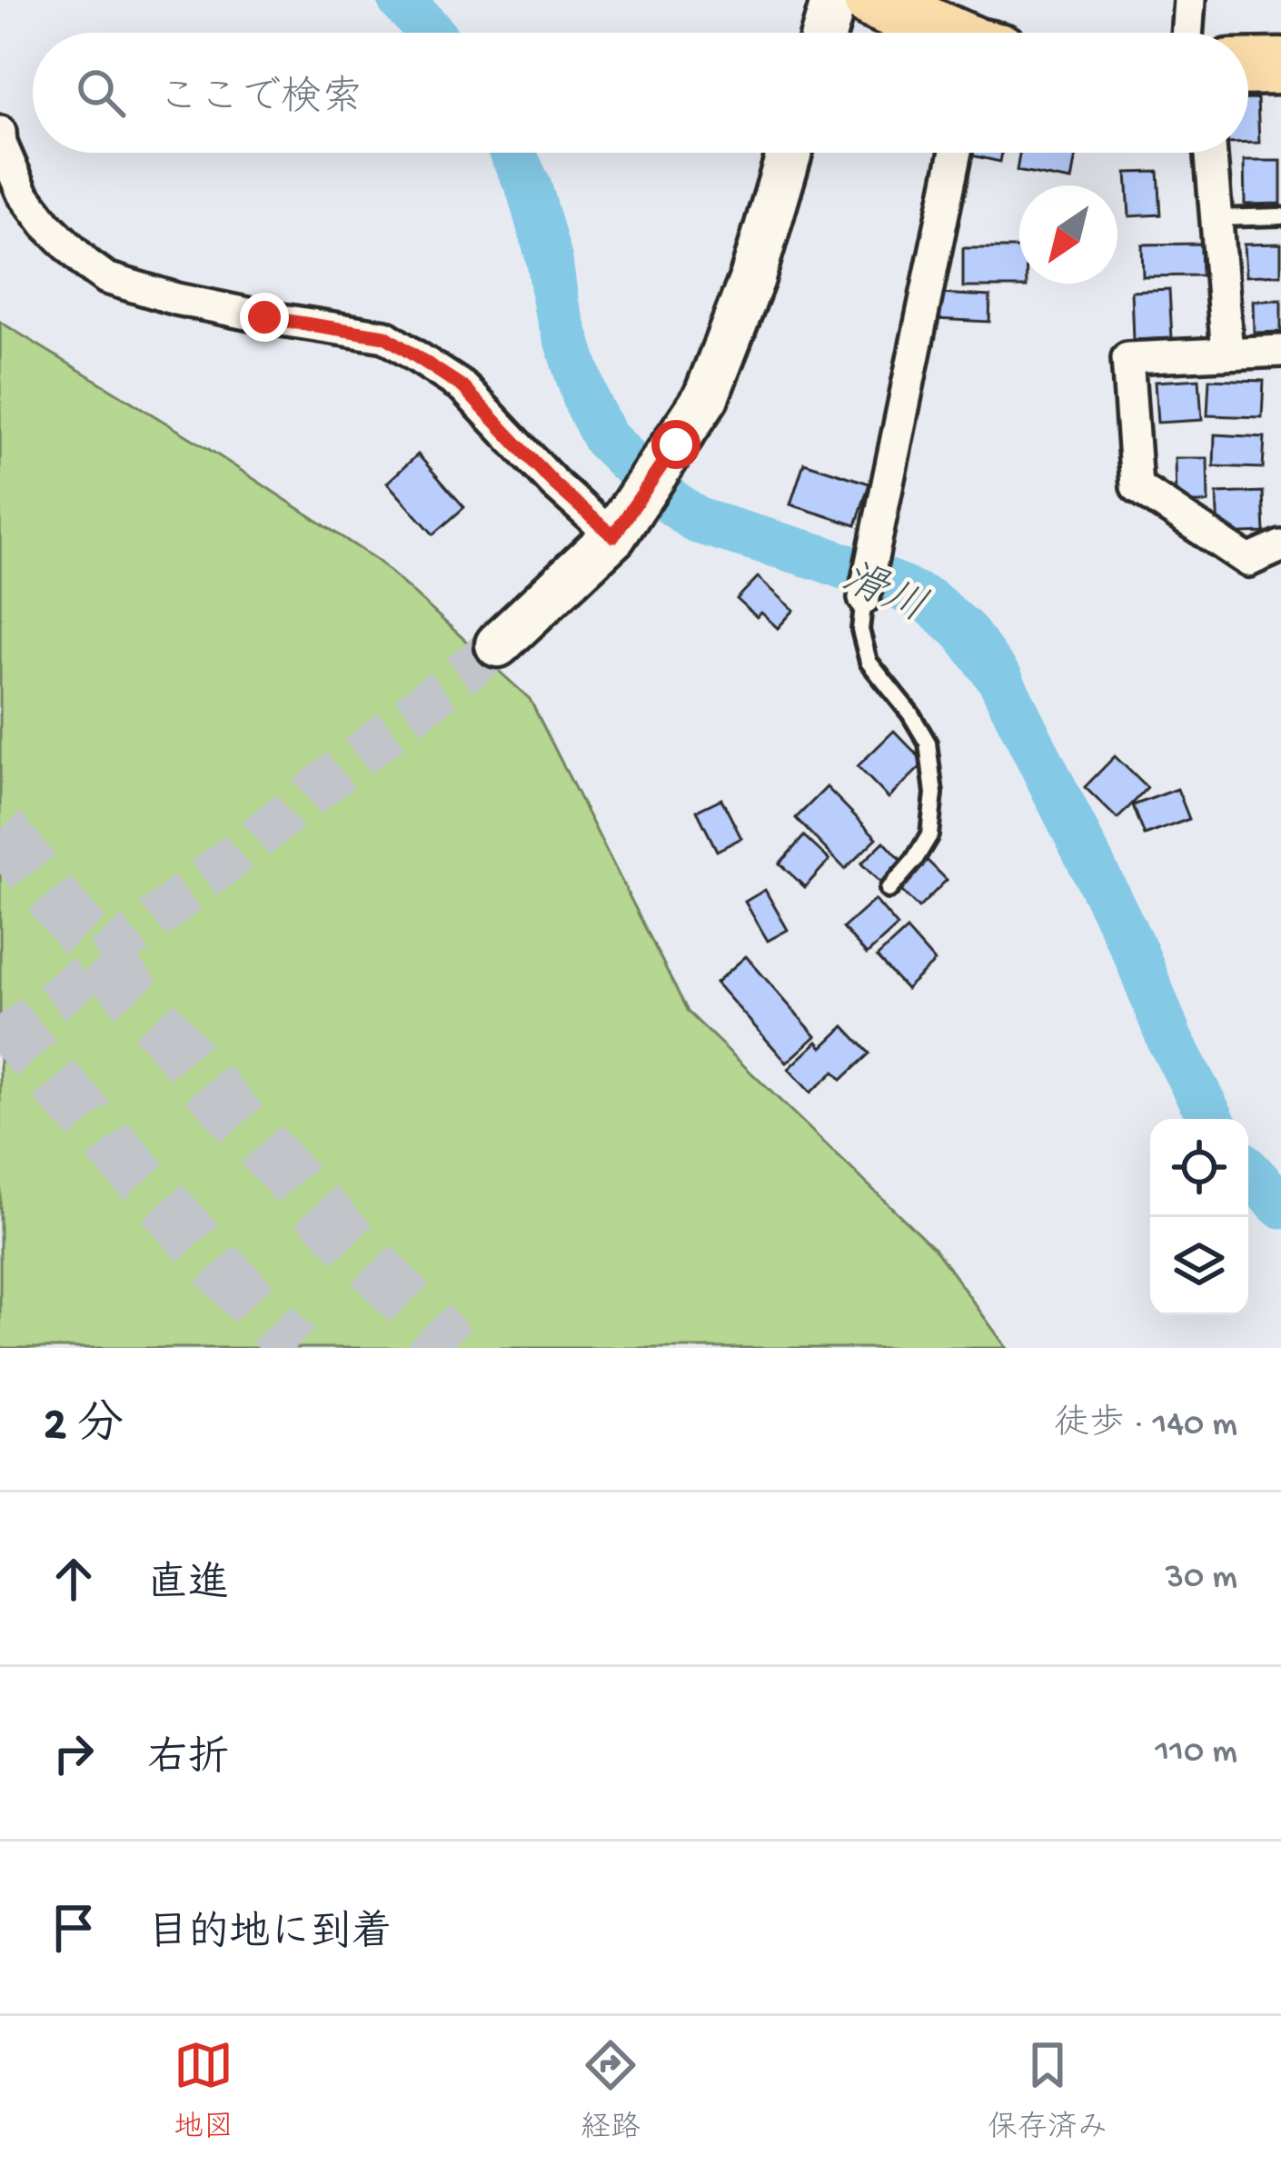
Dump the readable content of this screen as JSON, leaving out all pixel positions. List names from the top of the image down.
{
  "water": ["滑川"],
  "north": "bottom left",
  "page": {
    "search": "ここで検索",
    "heading": ["2 分", "徒歩 · 140 m"],
    "list": [
      ["直進", "30 m"],
      ["右折", "110 m"],
      "目的地に到着"
    ],
    "nav": ["地図", "経路", "保存済み"]
  }
}
